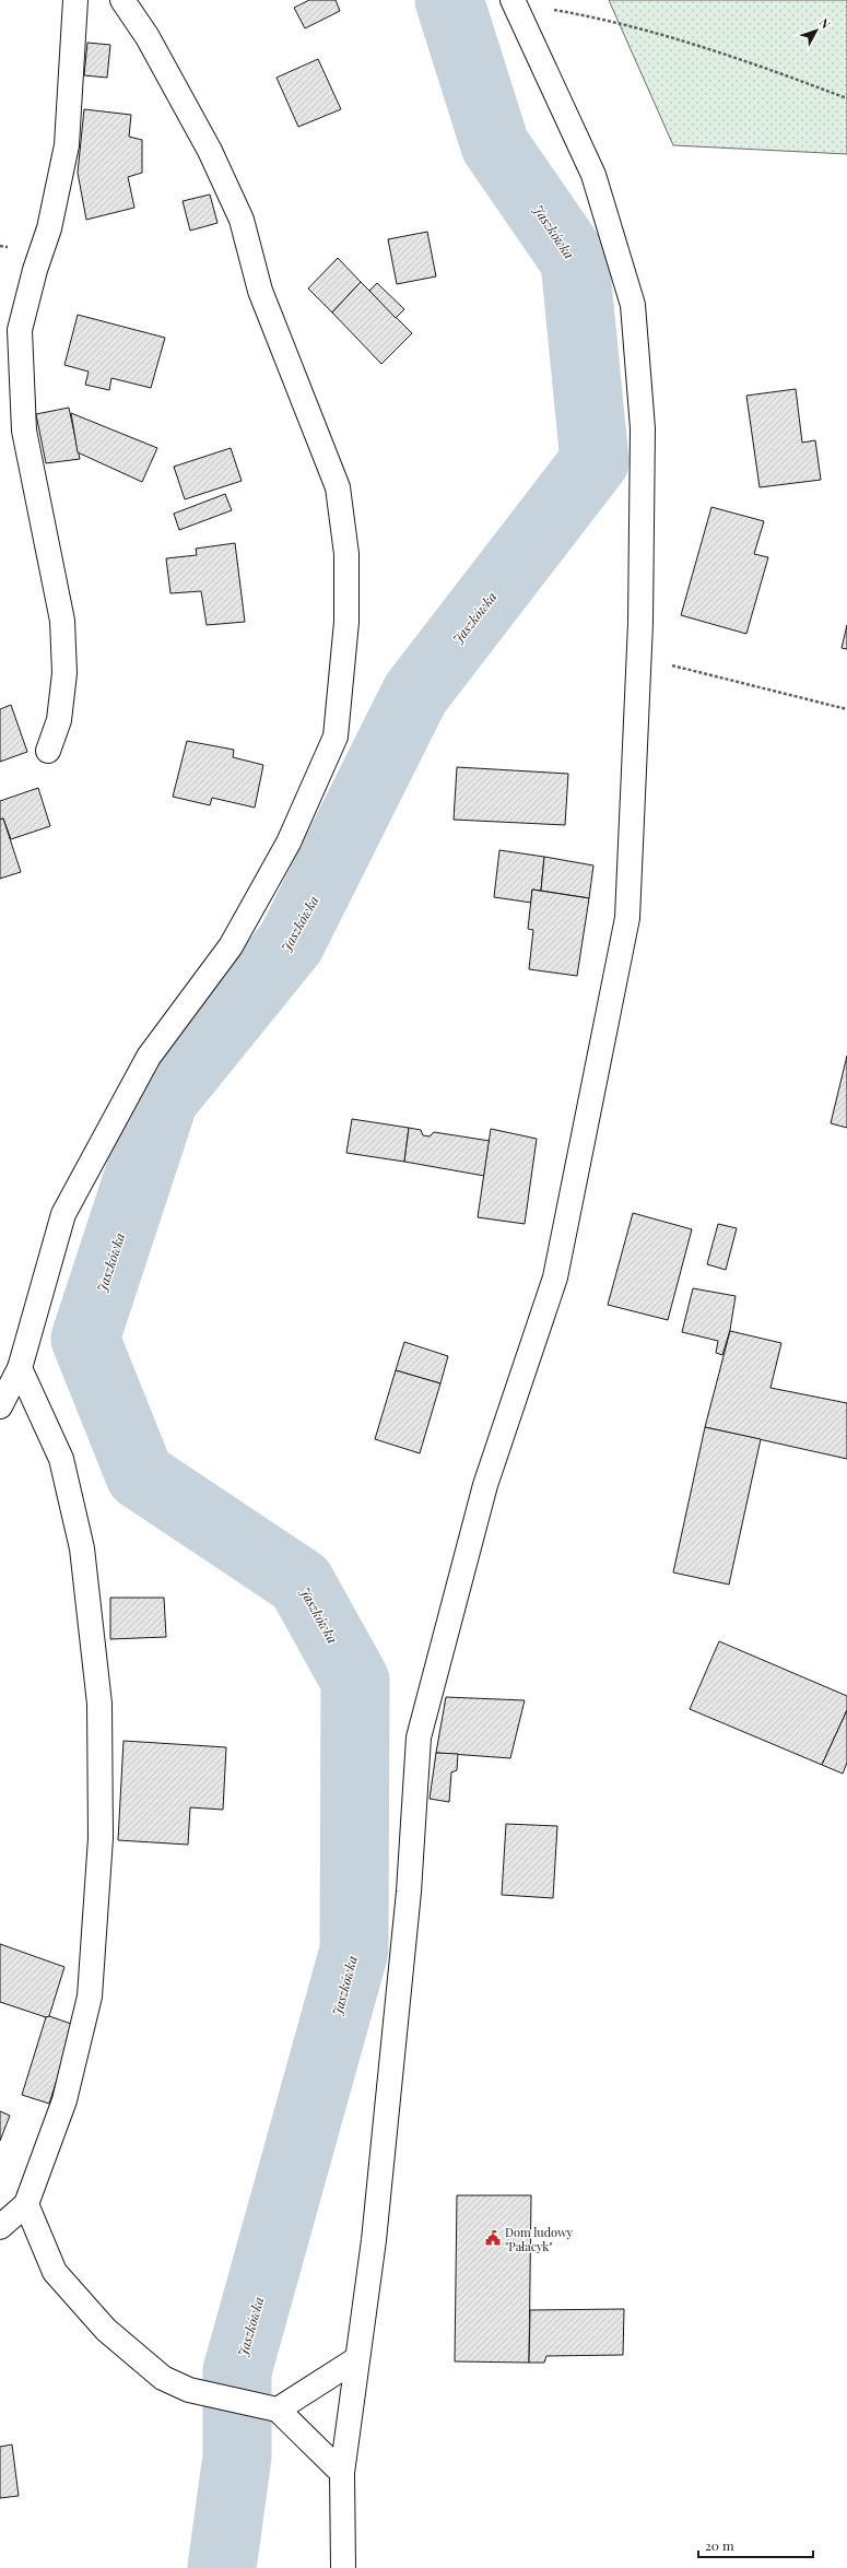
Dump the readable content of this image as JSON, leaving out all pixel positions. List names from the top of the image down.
{
  "water": ["Jaszkówka"],
  "places": {
    "public building": ["Dom ludowy \"Pałacyk\""]
  },
  "scale_bar": "20 m",
  "north": "top right"
}
